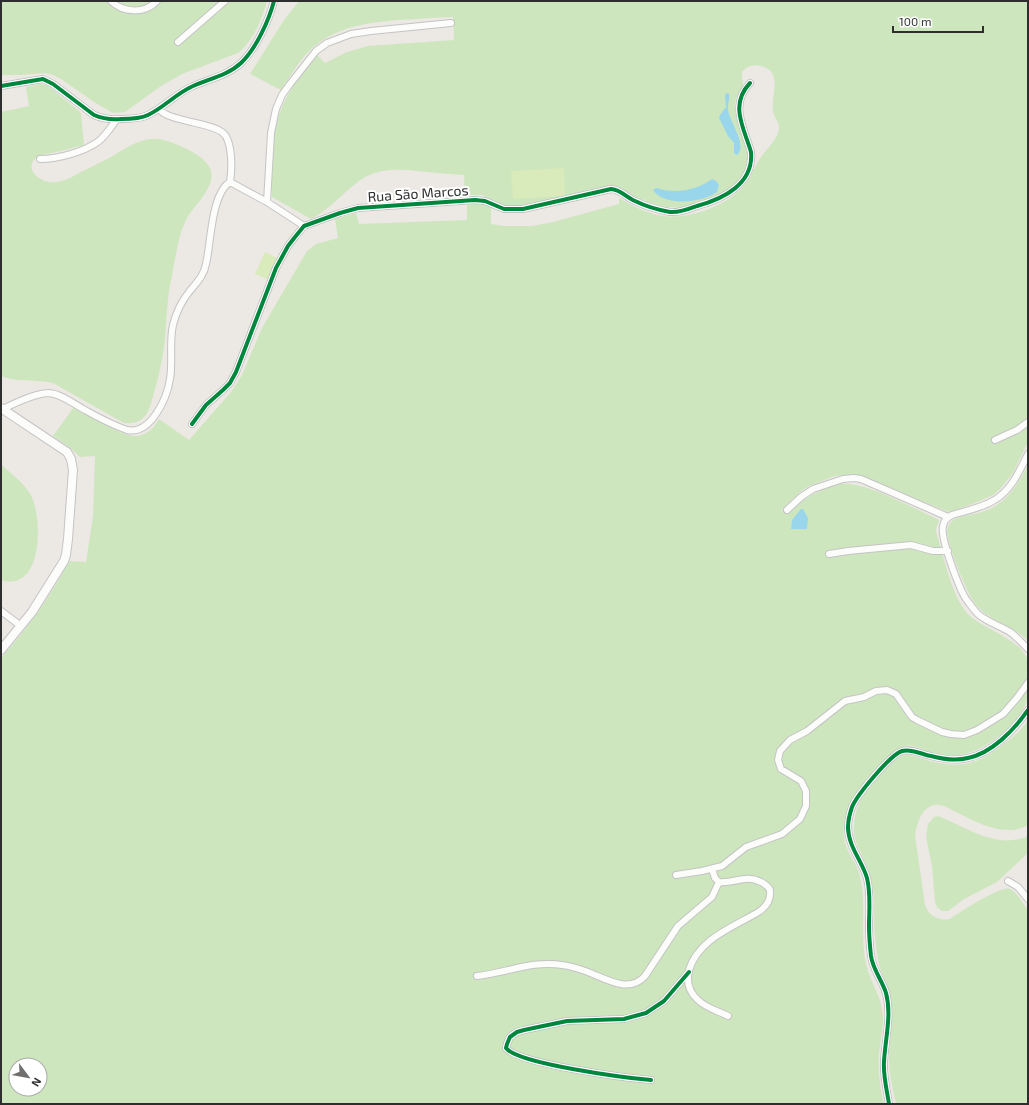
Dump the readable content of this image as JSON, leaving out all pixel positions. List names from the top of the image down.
{
  "streets": {
    "street": ["Rua São Marcos"]
  },
  "scale_bar": "100 m",
  "north": "bottom right"
}
